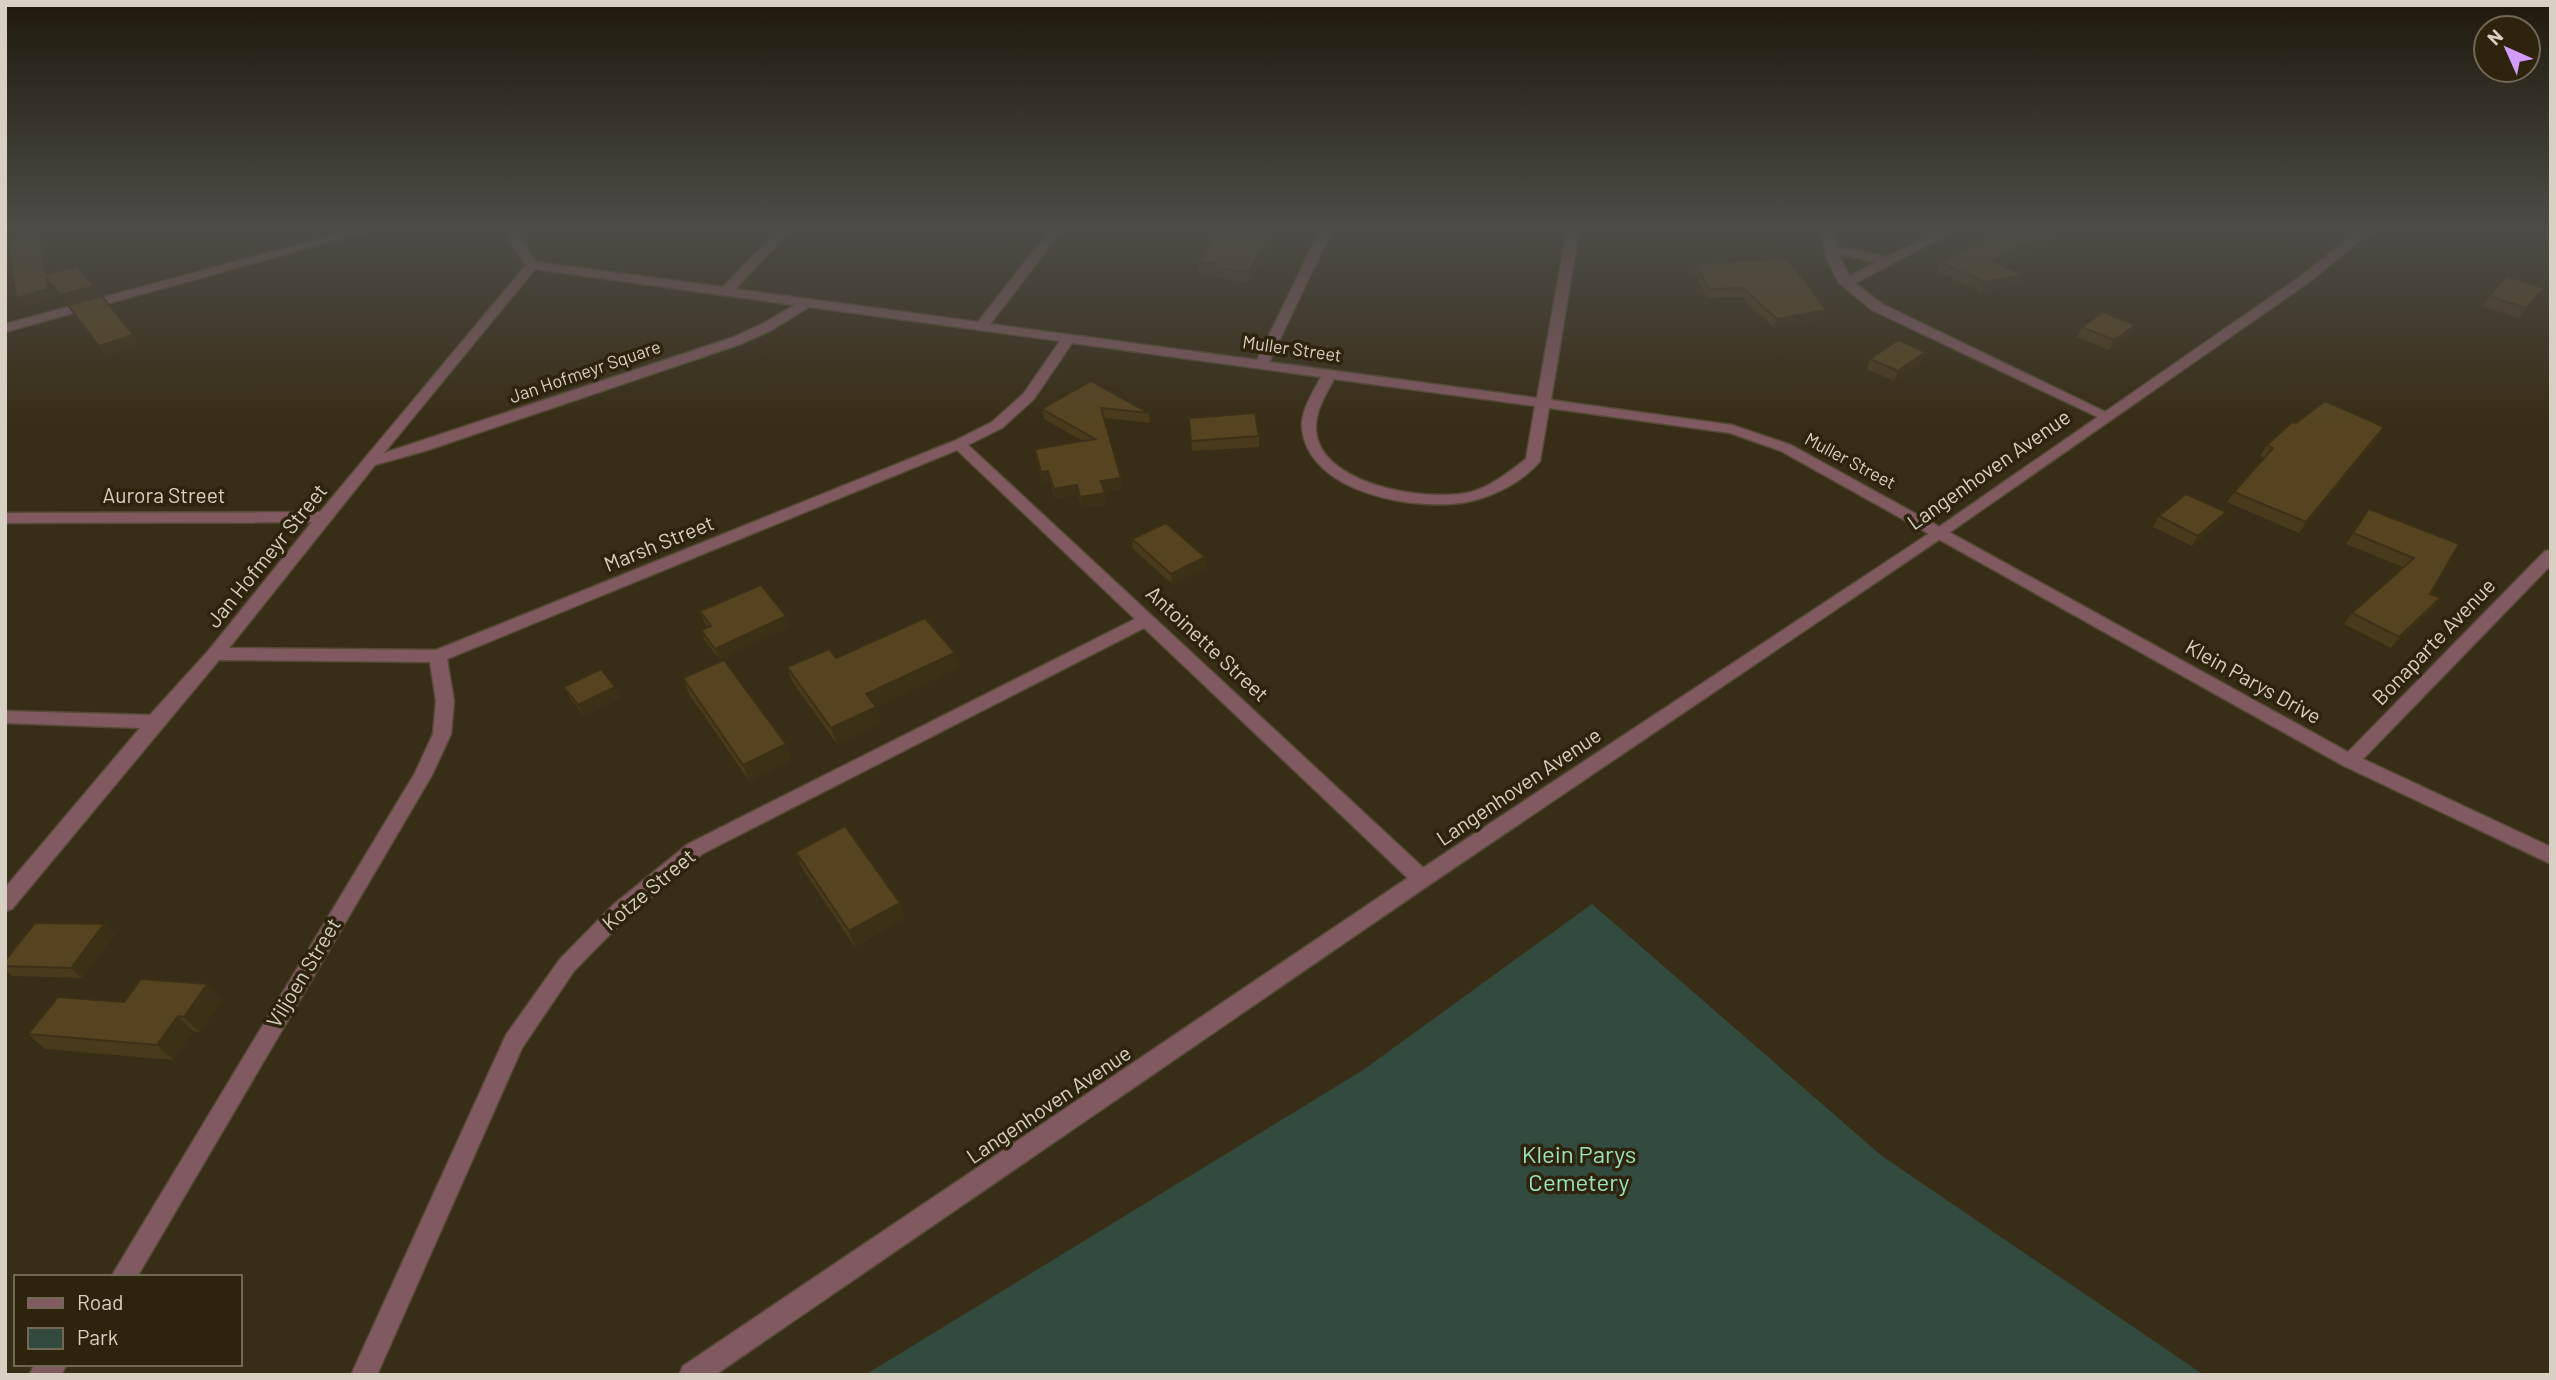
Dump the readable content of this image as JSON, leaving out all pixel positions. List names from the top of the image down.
{
  "streets": {
    "street": [
      "Muller Street",
      "Jan Hofmeyr Square",
      "Langenhoven Avenue",
      "Aurora Street",
      "Marsh Street",
      "Jan Hofmeyr Street",
      "Bonaparte Avenue",
      "Antoinette Street",
      "Klein Parys Drive",
      "Kotze Street",
      "Viljoen Street"
    ]
  },
  "crossings": [
    ["Muller Street", "Jan Hofmeyr Square"],
    ["Muller Street", "Langenhoven Avenue"],
    ["Muller Street", "Marsh Street"],
    ["Muller Street", "Klein Parys Drive"],
    ["Jan Hofmeyr Square", "Jan Hofmeyr Street"],
    ["Langenhoven Avenue", "Antoinette Street"],
    ["Langenhoven Avenue", "Klein Parys Drive"],
    ["Aurora Street", "Jan Hofmeyr Street"],
    ["Marsh Street", "Jan Hofmeyr Street"],
    ["Marsh Street", "Antoinette Street"],
    ["Marsh Street", "Viljoen Street"],
    ["Bonaparte Avenue", "Klein Parys Drive"],
    ["Antoinette Street", "Kotze Street"]
  ],
  "parks": ["Klein Parys Cemetery"],
  "legend": ["Road", "Park"],
  "north": "top left"
}
